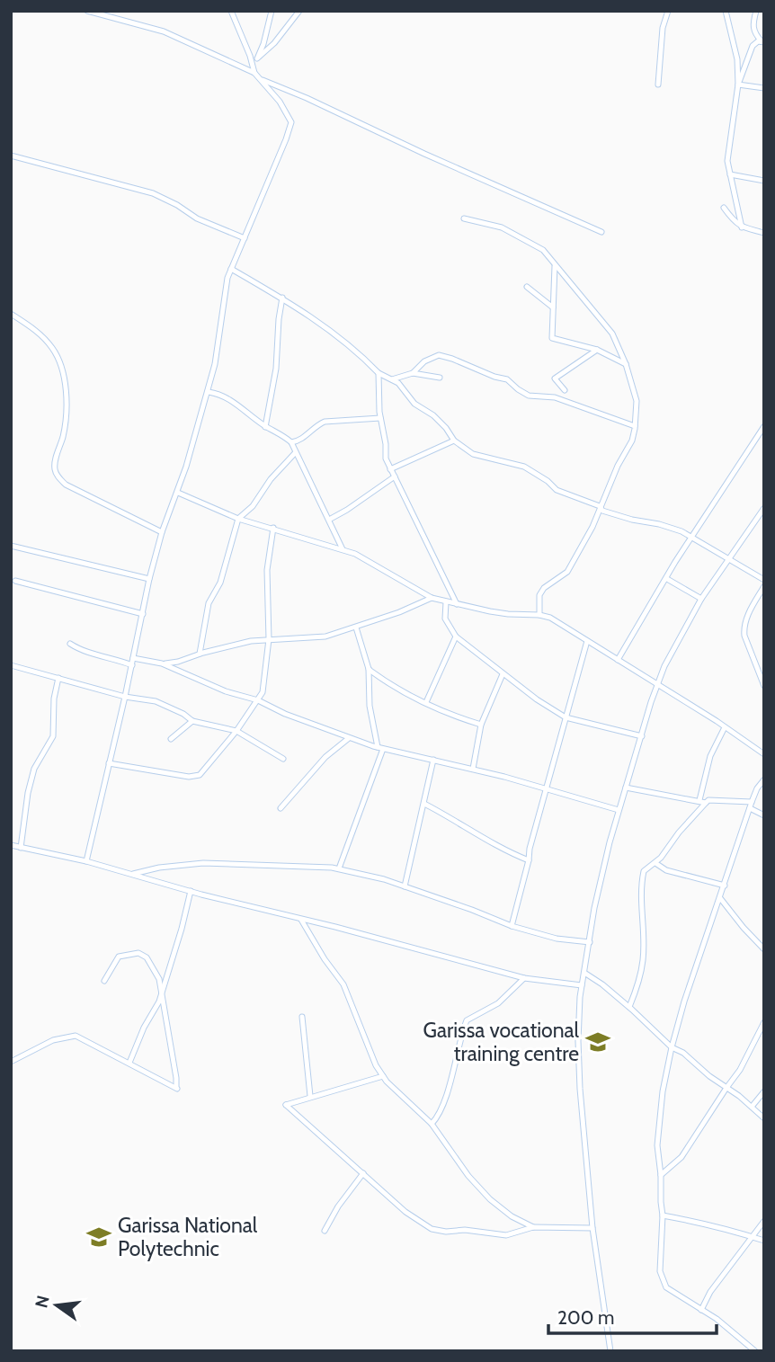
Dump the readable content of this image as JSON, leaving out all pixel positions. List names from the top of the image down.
{
  "places": {
    "school or university": ["Garissa vocational training centre", "Garissa National Polytechnic"]
  },
  "scale_bar": "200 m",
  "north": "left"
}
